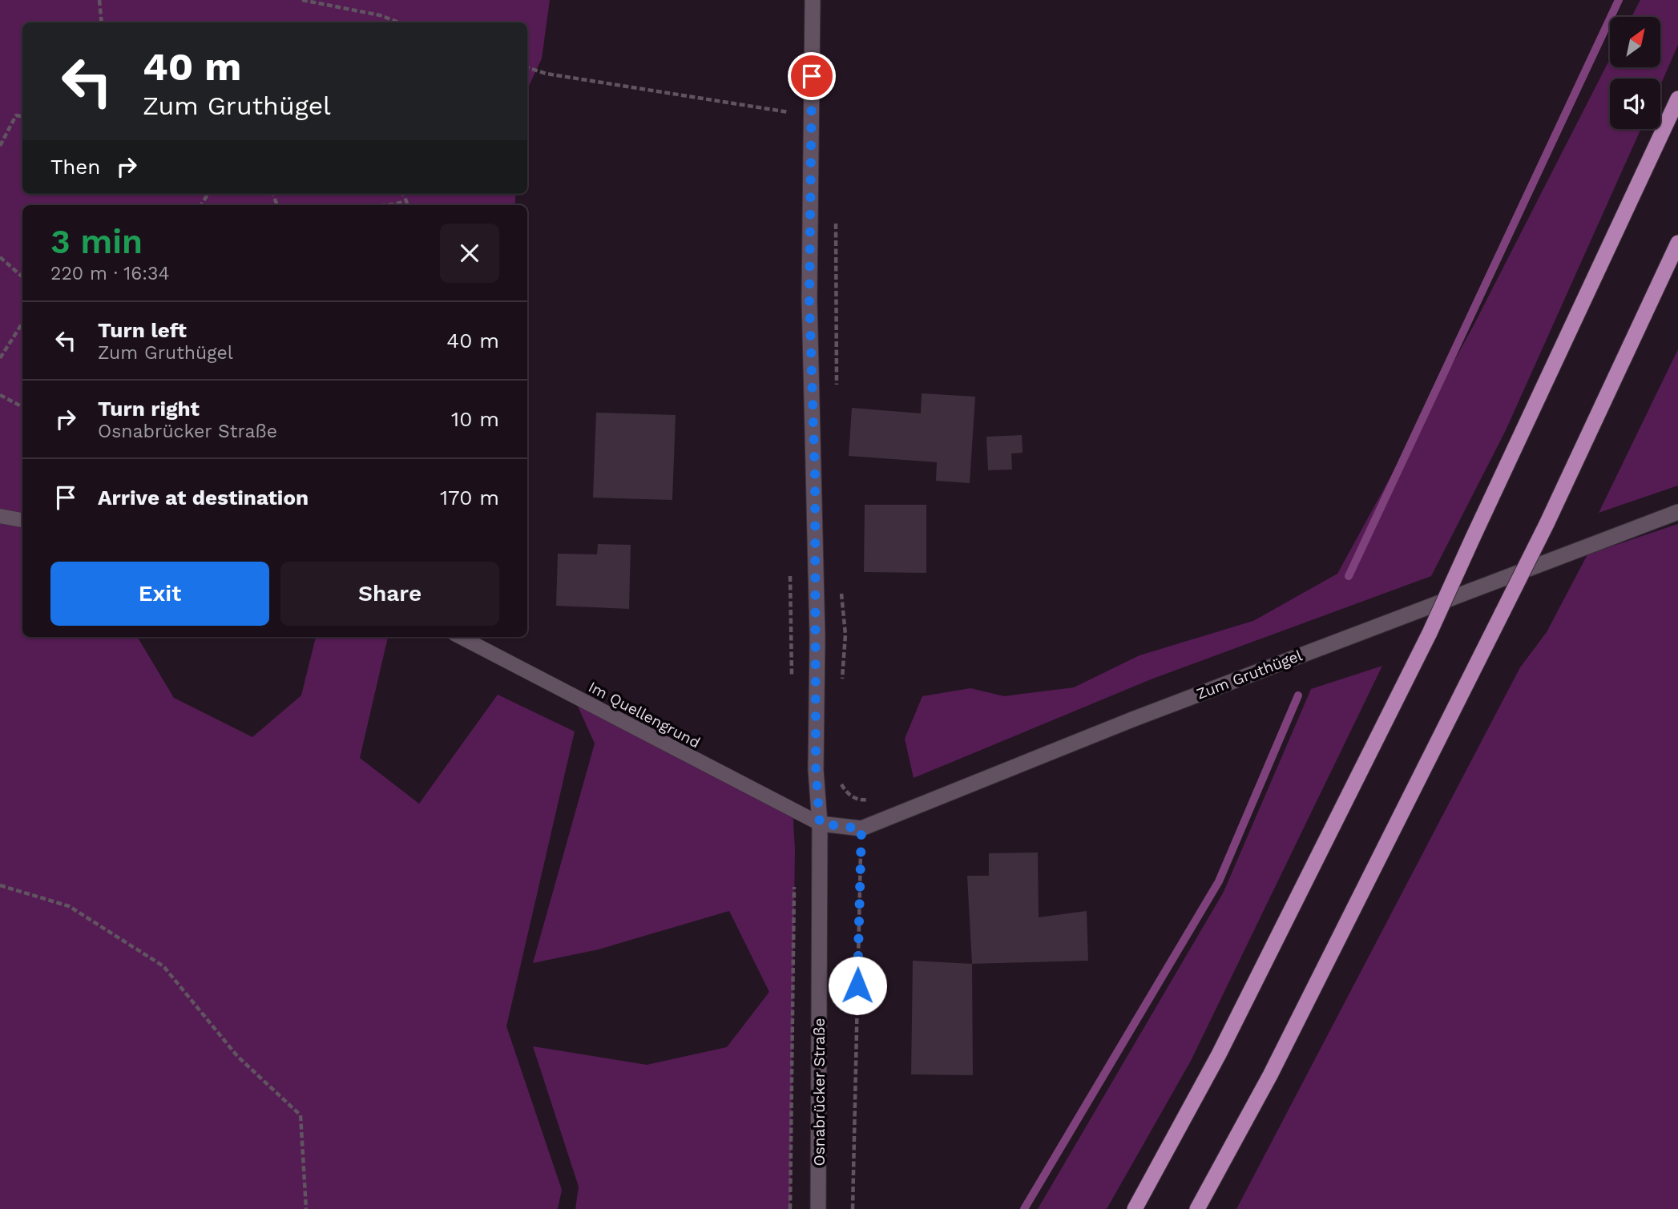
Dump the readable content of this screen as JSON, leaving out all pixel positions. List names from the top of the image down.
{
  "streets": {
    "street": ["Zum Gruthügel", "Osnabrücker Straße"],
    "lane": ["Im Quellengrund"]
  },
  "crossings": [
    ["Zum Gruthügel", "Im Quellengrund"],
    ["Zum Gruthügel", "Osnabrücker Straße"],
    ["Im Quellengrund", "Osnabrücker Straße"]
  ],
  "north": "top right",
  "page": {
    "turn": ["40 m", "Zum Gruthügel"],
    "then": "Then",
    "heading": ["3 min", "220 m · 16:34"],
    "list": [
      {
        "name": "Turn left",
        "note": "Zum Gruthügel",
        "value": "40 m"
      },
      {
        "name": "Turn right",
        "note": "Osnabrücker Straße",
        "value": "10 m"
      },
      {
        "name": "Arrive at destination",
        "value": "170 m"
      }
    ],
    "buttons": ["Exit", "Share"]
  }
}
